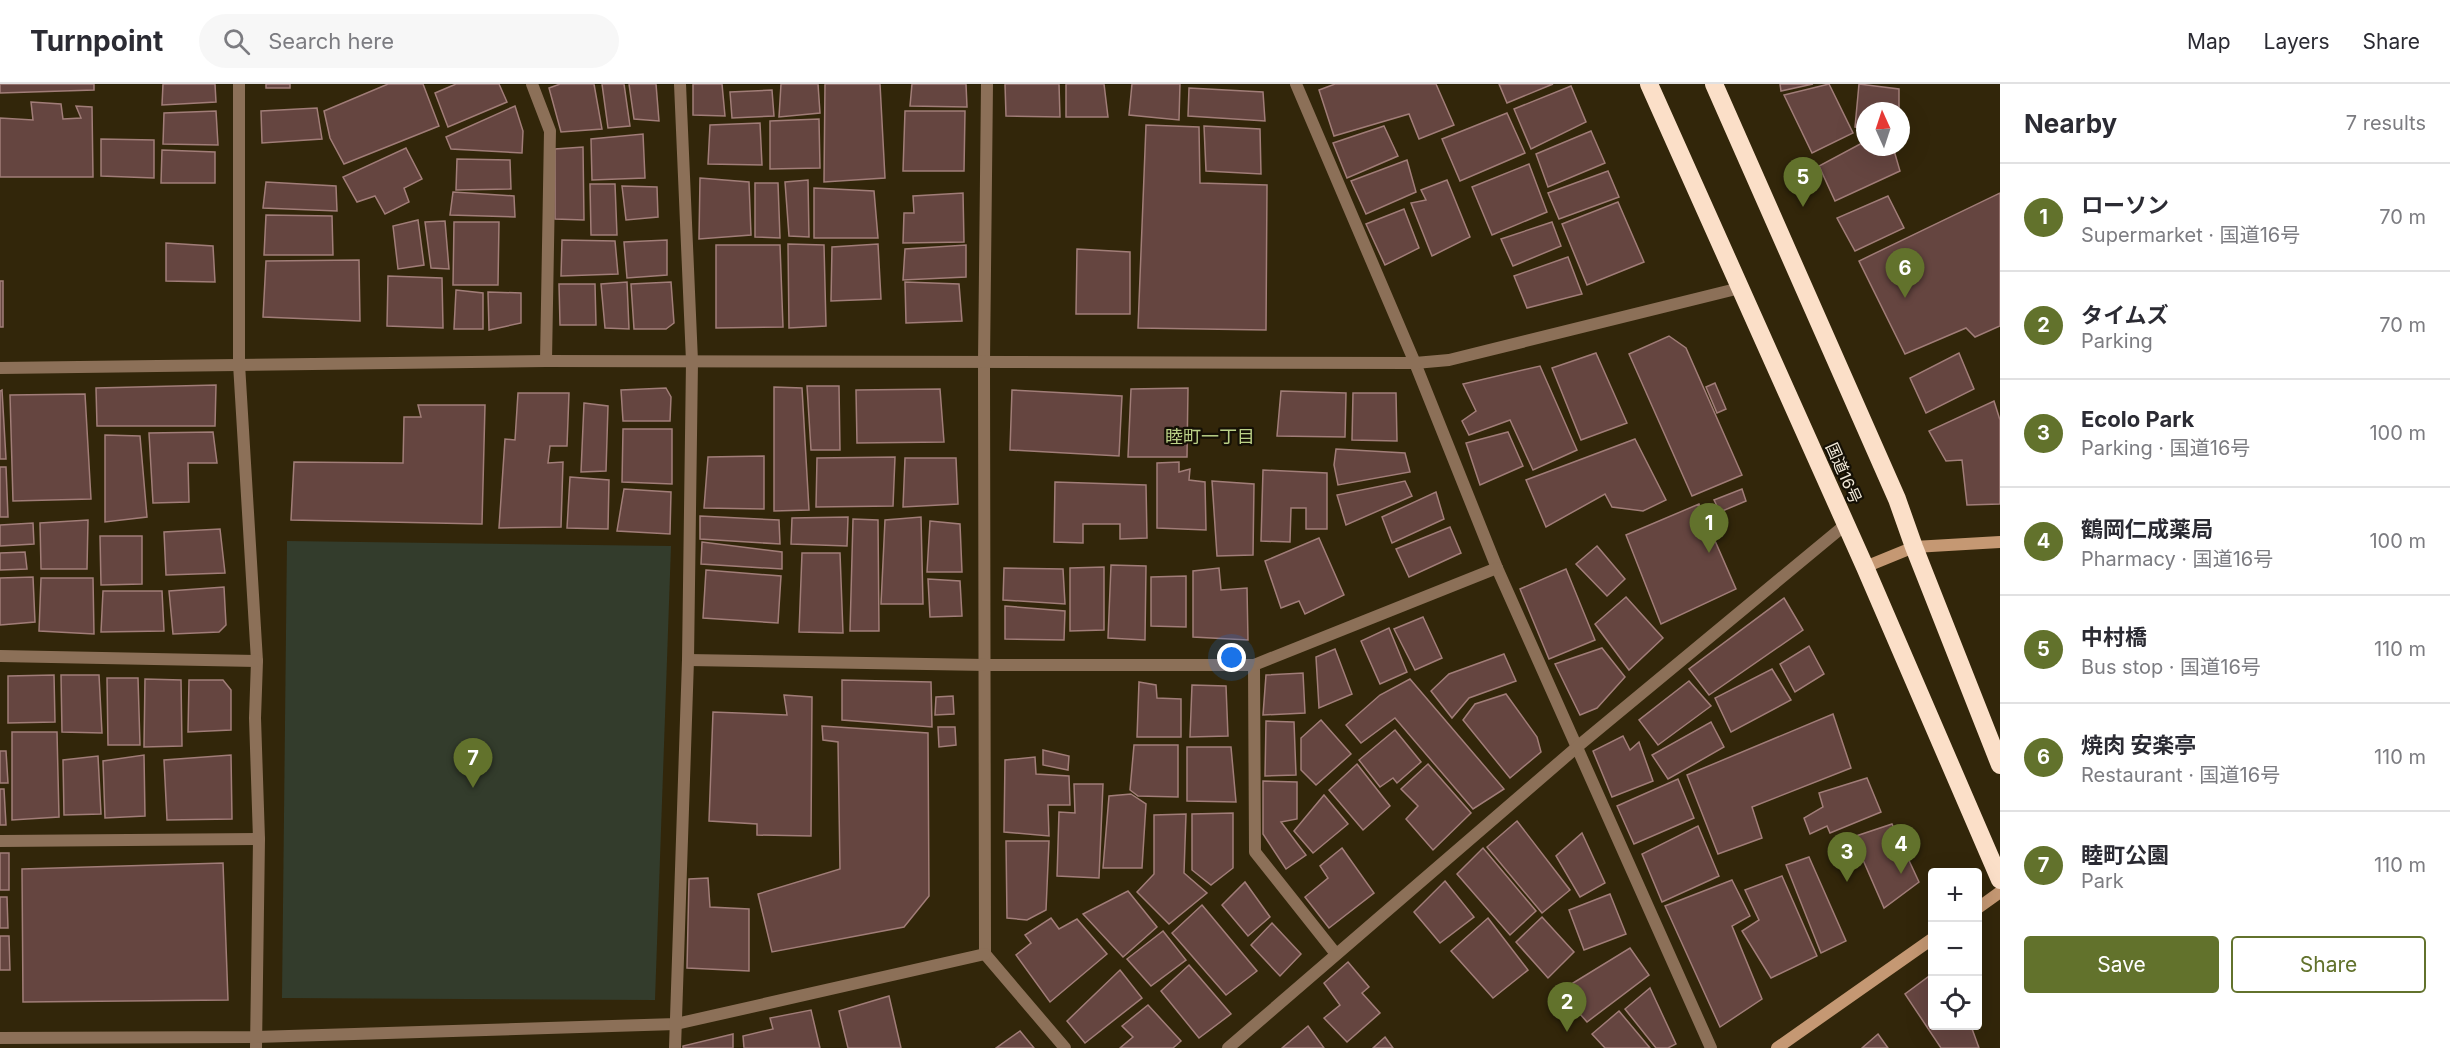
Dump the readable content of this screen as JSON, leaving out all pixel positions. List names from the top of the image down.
{
  "streets": {
    "highway": ["国道16号"]
  },
  "districts": ["睦町一丁目"],
  "north": "top",
  "page": {
    "header": "Turnpoint",
    "search": "Search here",
    "nav": ["Map", "Layers", "Share"],
    "heading": ["Nearby", "7 results"],
    "pins": [
      "5",
      "6",
      "1",
      "7",
      "4",
      "3",
      "2"
    ],
    "list": [
      {
        "mark": "1",
        "name": "ローソン",
        "note": "Supermarket · 国道16号",
        "value": "70 m"
      },
      {
        "mark": "2",
        "name": "タイムズ",
        "note": "Parking",
        "value": "70 m"
      },
      {
        "mark": "3",
        "name": "Ecolo Park",
        "note": "Parking · 国道16号",
        "value": "100 m"
      },
      {
        "mark": "4",
        "name": "鶴岡仁成薬局",
        "note": "Pharmacy · 国道16号",
        "value": "100 m"
      },
      {
        "mark": "5",
        "name": "中村橋",
        "note": "Bus stop · 国道16号",
        "value": "110 m"
      },
      {
        "mark": "6",
        "name": "焼肉 安楽亭",
        "note": "Restaurant · 国道16号",
        "value": "110 m"
      },
      {
        "mark": "7",
        "name": "睦町公園",
        "note": "Park",
        "value": "110 m"
      }
    ],
    "map_buttons": ["+", "−"],
    "buttons": ["Save", "Share"]
  }
}
